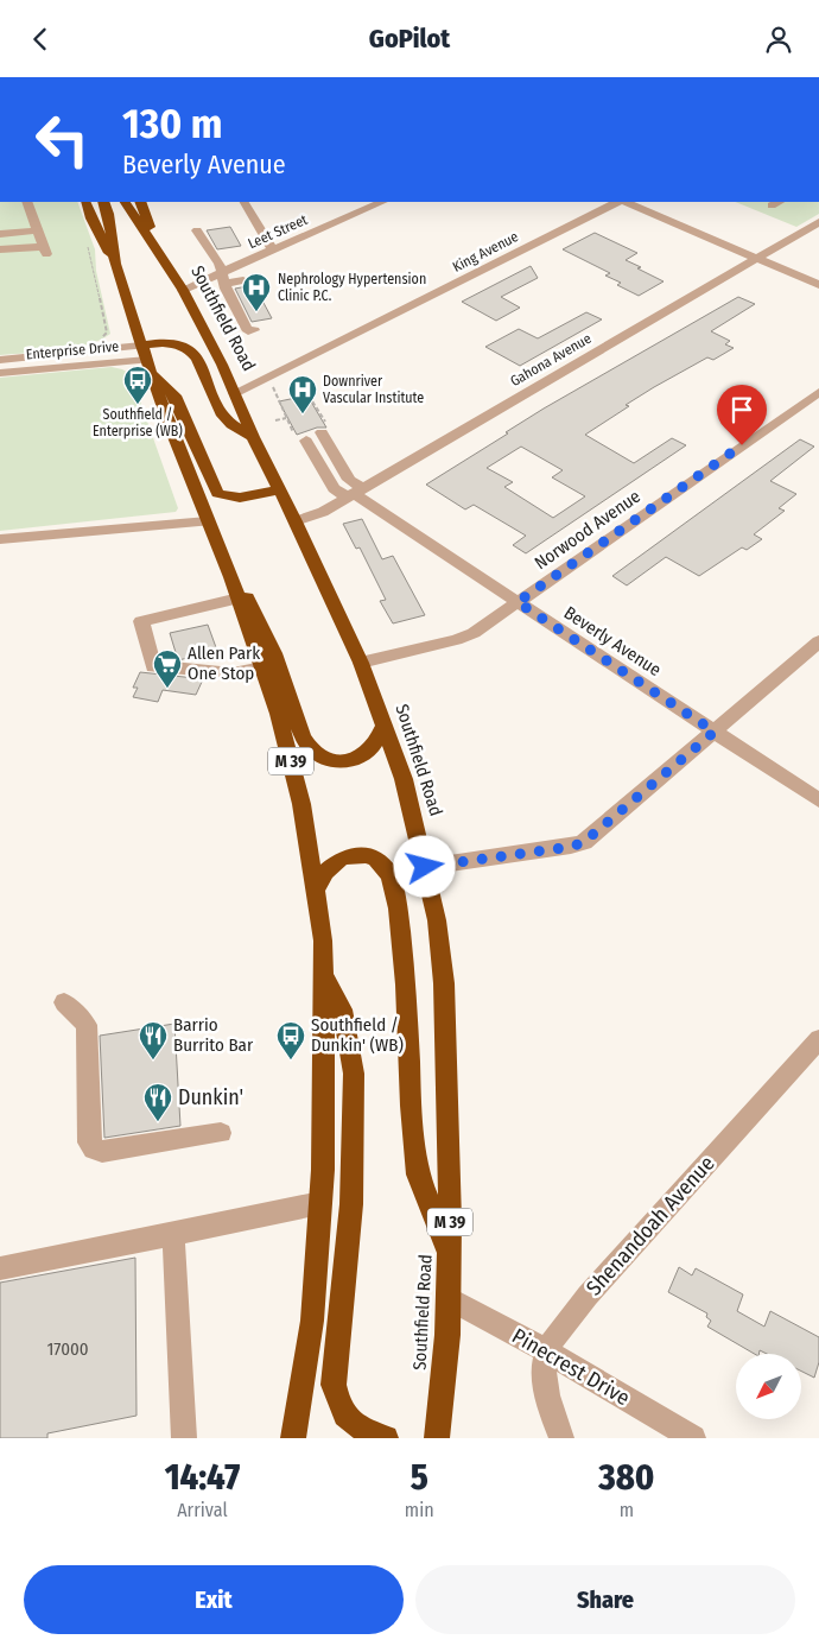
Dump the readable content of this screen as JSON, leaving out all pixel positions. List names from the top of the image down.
{
  "streets": {
    "highway": ["Southfield Road", "M 39"],
    "street": [
      "Leet Street",
      "King Avenue",
      "Enterprise Drive",
      "Gahona Avenue",
      "Norwood Avenue",
      "Beverly Avenue",
      "Shenandoah Avenue",
      "Pinecrest Drive"
    ]
  },
  "crossings": [
    ["Leet Street", "Southfield Road"],
    ["King Avenue", "Southfield Road"],
    ["Southfield Road", "Gahona Avenue"],
    ["Southfield Road", "Norwood Avenue"],
    ["Southfield Road", "Pinecrest Drive"],
    ["Enterprise Drive", "M 39"],
    ["Gahona Avenue", "Beverly Avenue"],
    ["Norwood Avenue", "Beverly Avenue"],
    ["Shenandoah Avenue", "Pinecrest Drive"]
  ],
  "places": {
    "hospital": ["Nephrology Hypertension Clinic P.C.", "Downriver Vascular Institute"],
    "bus stop": ["Southfield / Enterprise (WB)", "Southfield / Dunkin' (WB)"],
    "supermarket": ["Allen Park One Stop"],
    "restaurant": ["Barrio Burrito Bar", "Dunkin'"]
  },
  "house_numbers": ["17000"],
  "north": "bottom left",
  "page": {
    "header": "GoPilot",
    "turn": ["130 m", "Beverly Avenue"],
    "eta": [
      "14:47",
      "Arrival",
      "5",
      "min",
      "380",
      "m"
    ],
    "buttons": ["Exit", "Share"]
  }
}
